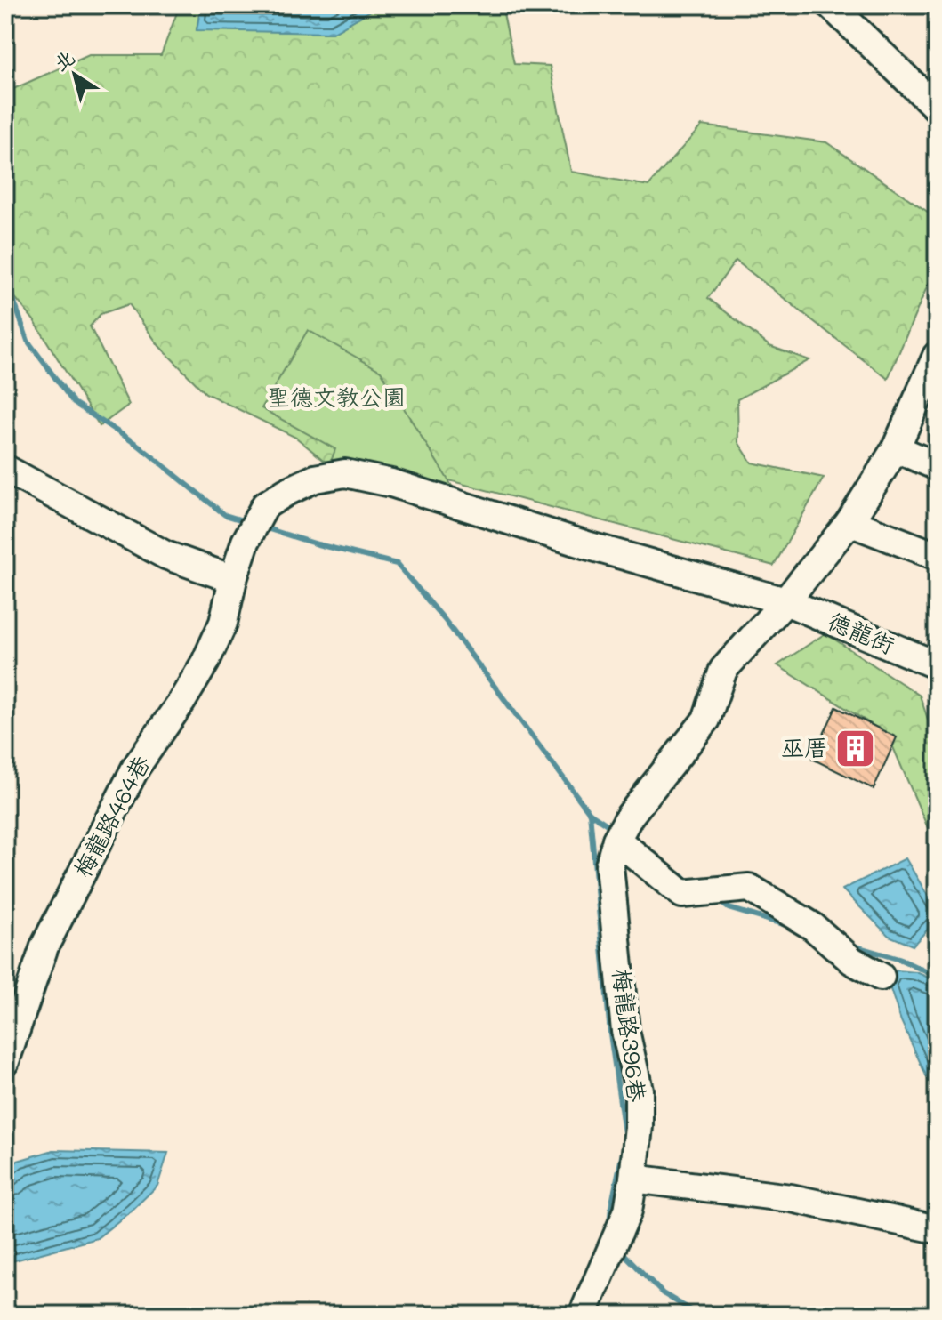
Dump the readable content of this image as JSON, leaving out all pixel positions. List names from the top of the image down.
{
  "streets": {
    "street": ["德龍街", "梅龍路464巷", "梅龍路396巷"]
  },
  "crossings": [
    ["德龍街", "梅龍路464巷"],
    ["德龍街", "梅龍路396巷"],
    ["梅龍路464巷", "梅龍路396巷"]
  ],
  "parks": ["聖德文教公園"],
  "places": {
    "building": ["巫厝"]
  },
  "north": "top left"
}
